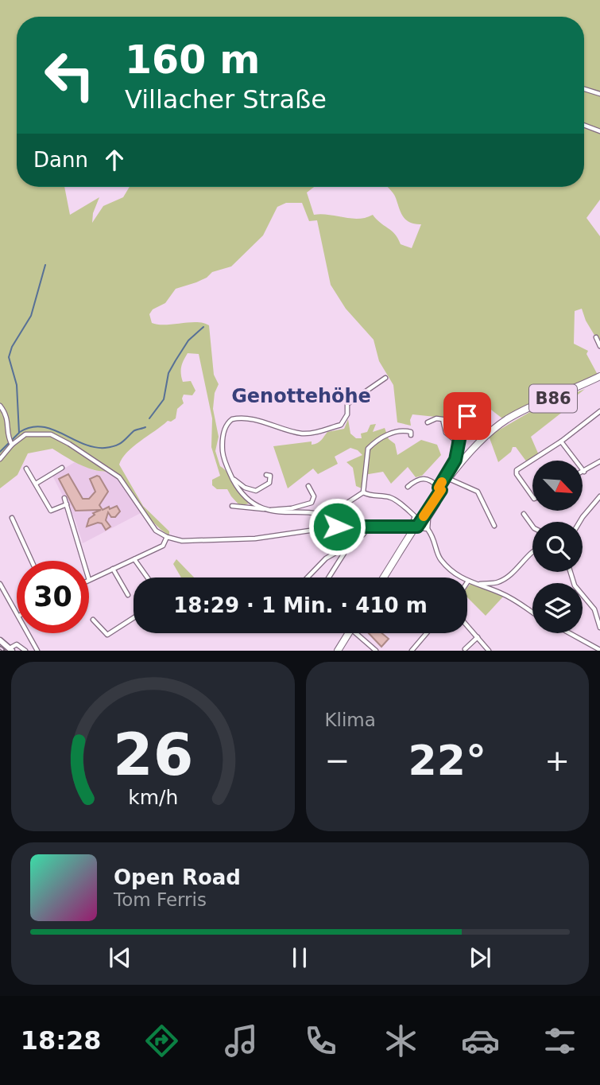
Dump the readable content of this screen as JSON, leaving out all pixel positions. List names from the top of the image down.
{
  "streets": {
    "main road": ["B86"]
  },
  "districts": ["Genottehöhe"],
  "north": "bottom right",
  "page": {
    "turn": ["160 m", "Villacher Straße"],
    "then": "Dann",
    "limit": "30",
    "trip": "18:29 · 1 Min. · 410 m",
    "tile": "Klima",
    "heat": ["−", "22°", "+"],
    "song": ["Open Road", "Tom Ferris"],
    "tabs": "18:28",
    "gauge": ["26", "km/h"]
  }
}
